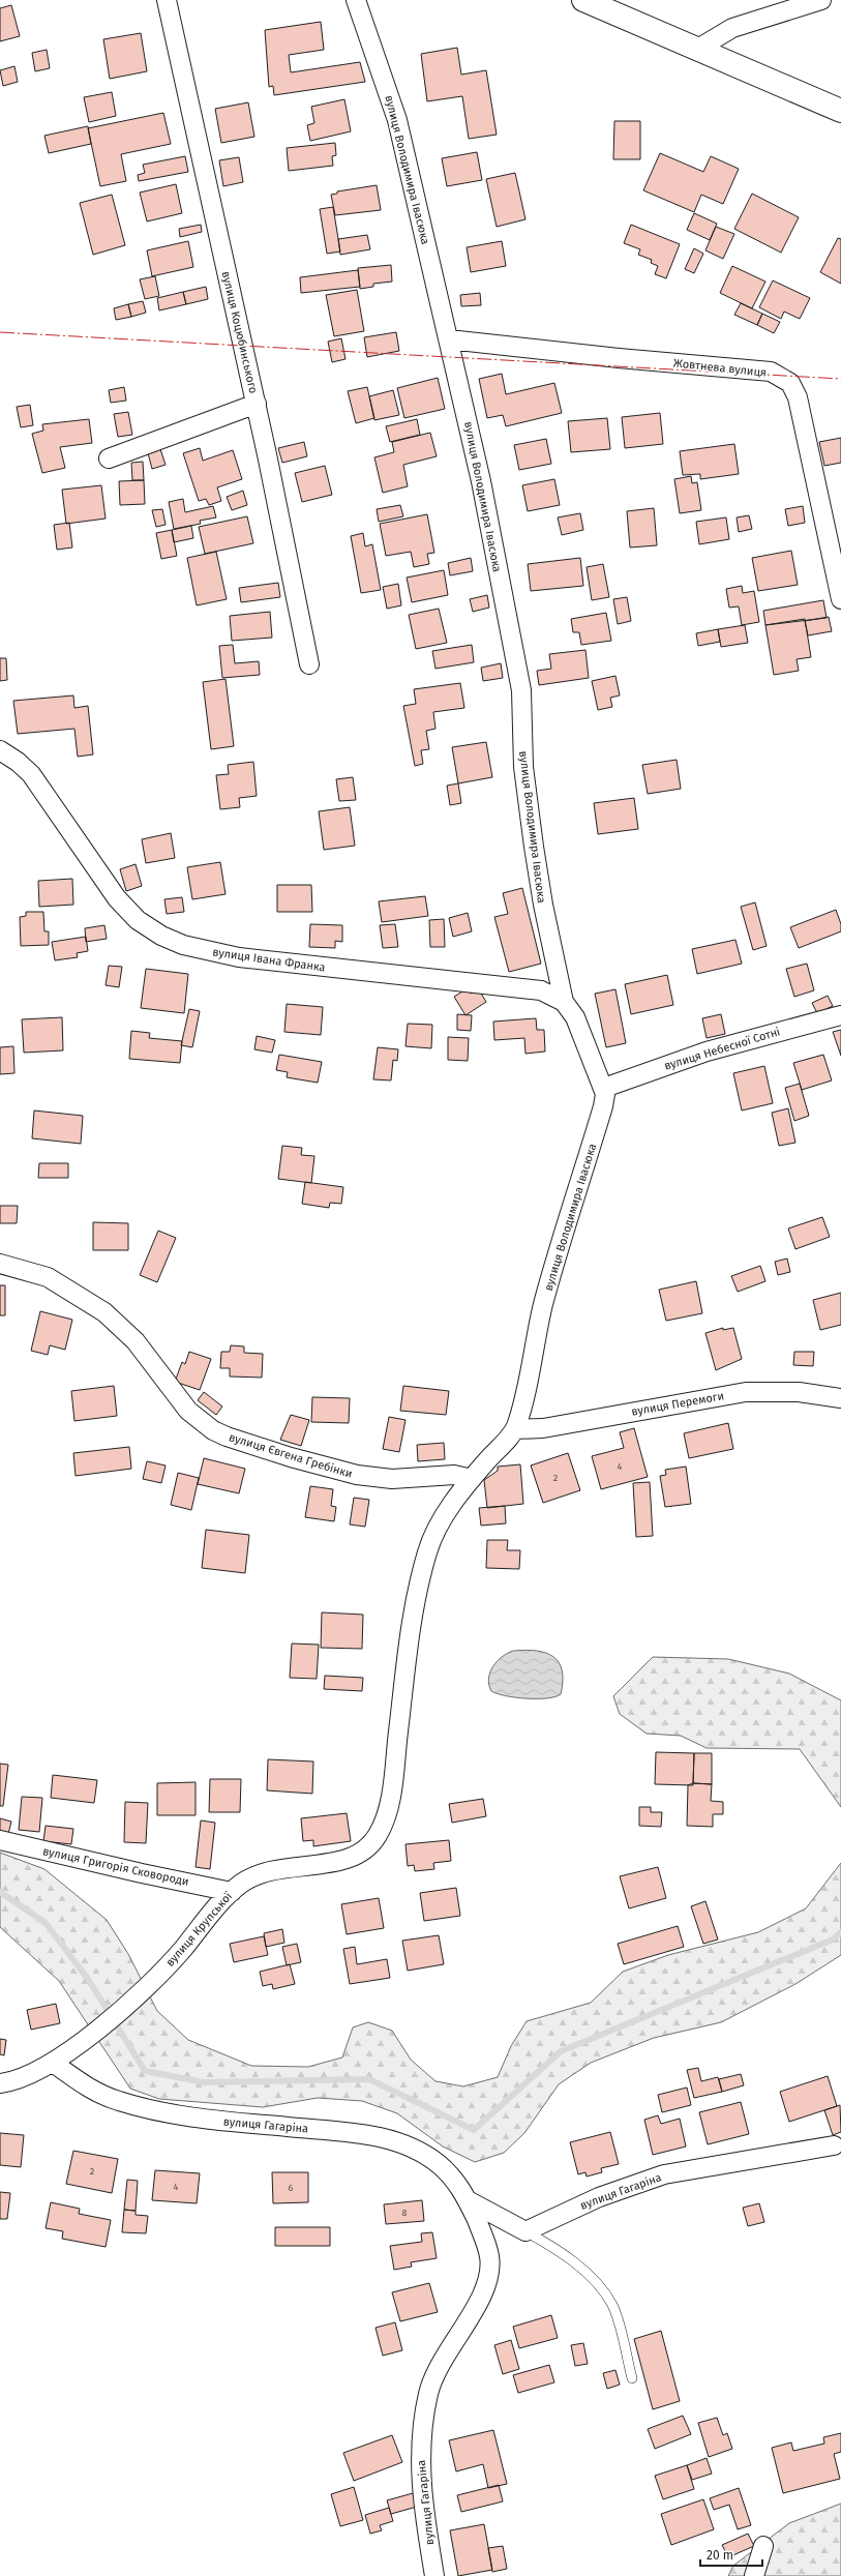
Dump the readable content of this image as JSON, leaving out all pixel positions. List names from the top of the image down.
{
  "streets": {
    "street": [
      "вулиця Володимира Івасюка",
      "вулиця Коцюбинського",
      "Жовтнева вулиця",
      "вулиця Івана Франка",
      "вулиця Небесної Сотні",
      "вулиця Перемоги",
      "вулиця Євгена Гребінки",
      "вулиця Григорія Сковороди",
      "вулиця Крупської",
      "вулиця Гагаріна"
    ]
  },
  "crossings": [
    ["вулиця Володимира Івасюка", "Жовтнева вулиця"],
    ["вулиця Володимира Івасюка", "вулиця Івана Франка"],
    ["вулиця Володимира Івасюка", "вулиця Небесної Сотні"],
    ["вулиця Володимира Івасюка", "вулиця Перемоги"],
    ["вулиця Євгена Гребінки", "вулиця Крупської"],
    ["вулиця Григорія Сковороди", "вулиця Крупської"],
    ["вулиця Крупської", "вулиця Гагаріна"]
  ],
  "house_numbers": [
    "4",
    "2",
    "2",
    "4",
    "6",
    "8"
  ],
  "scale_bar": "20 m"
}
